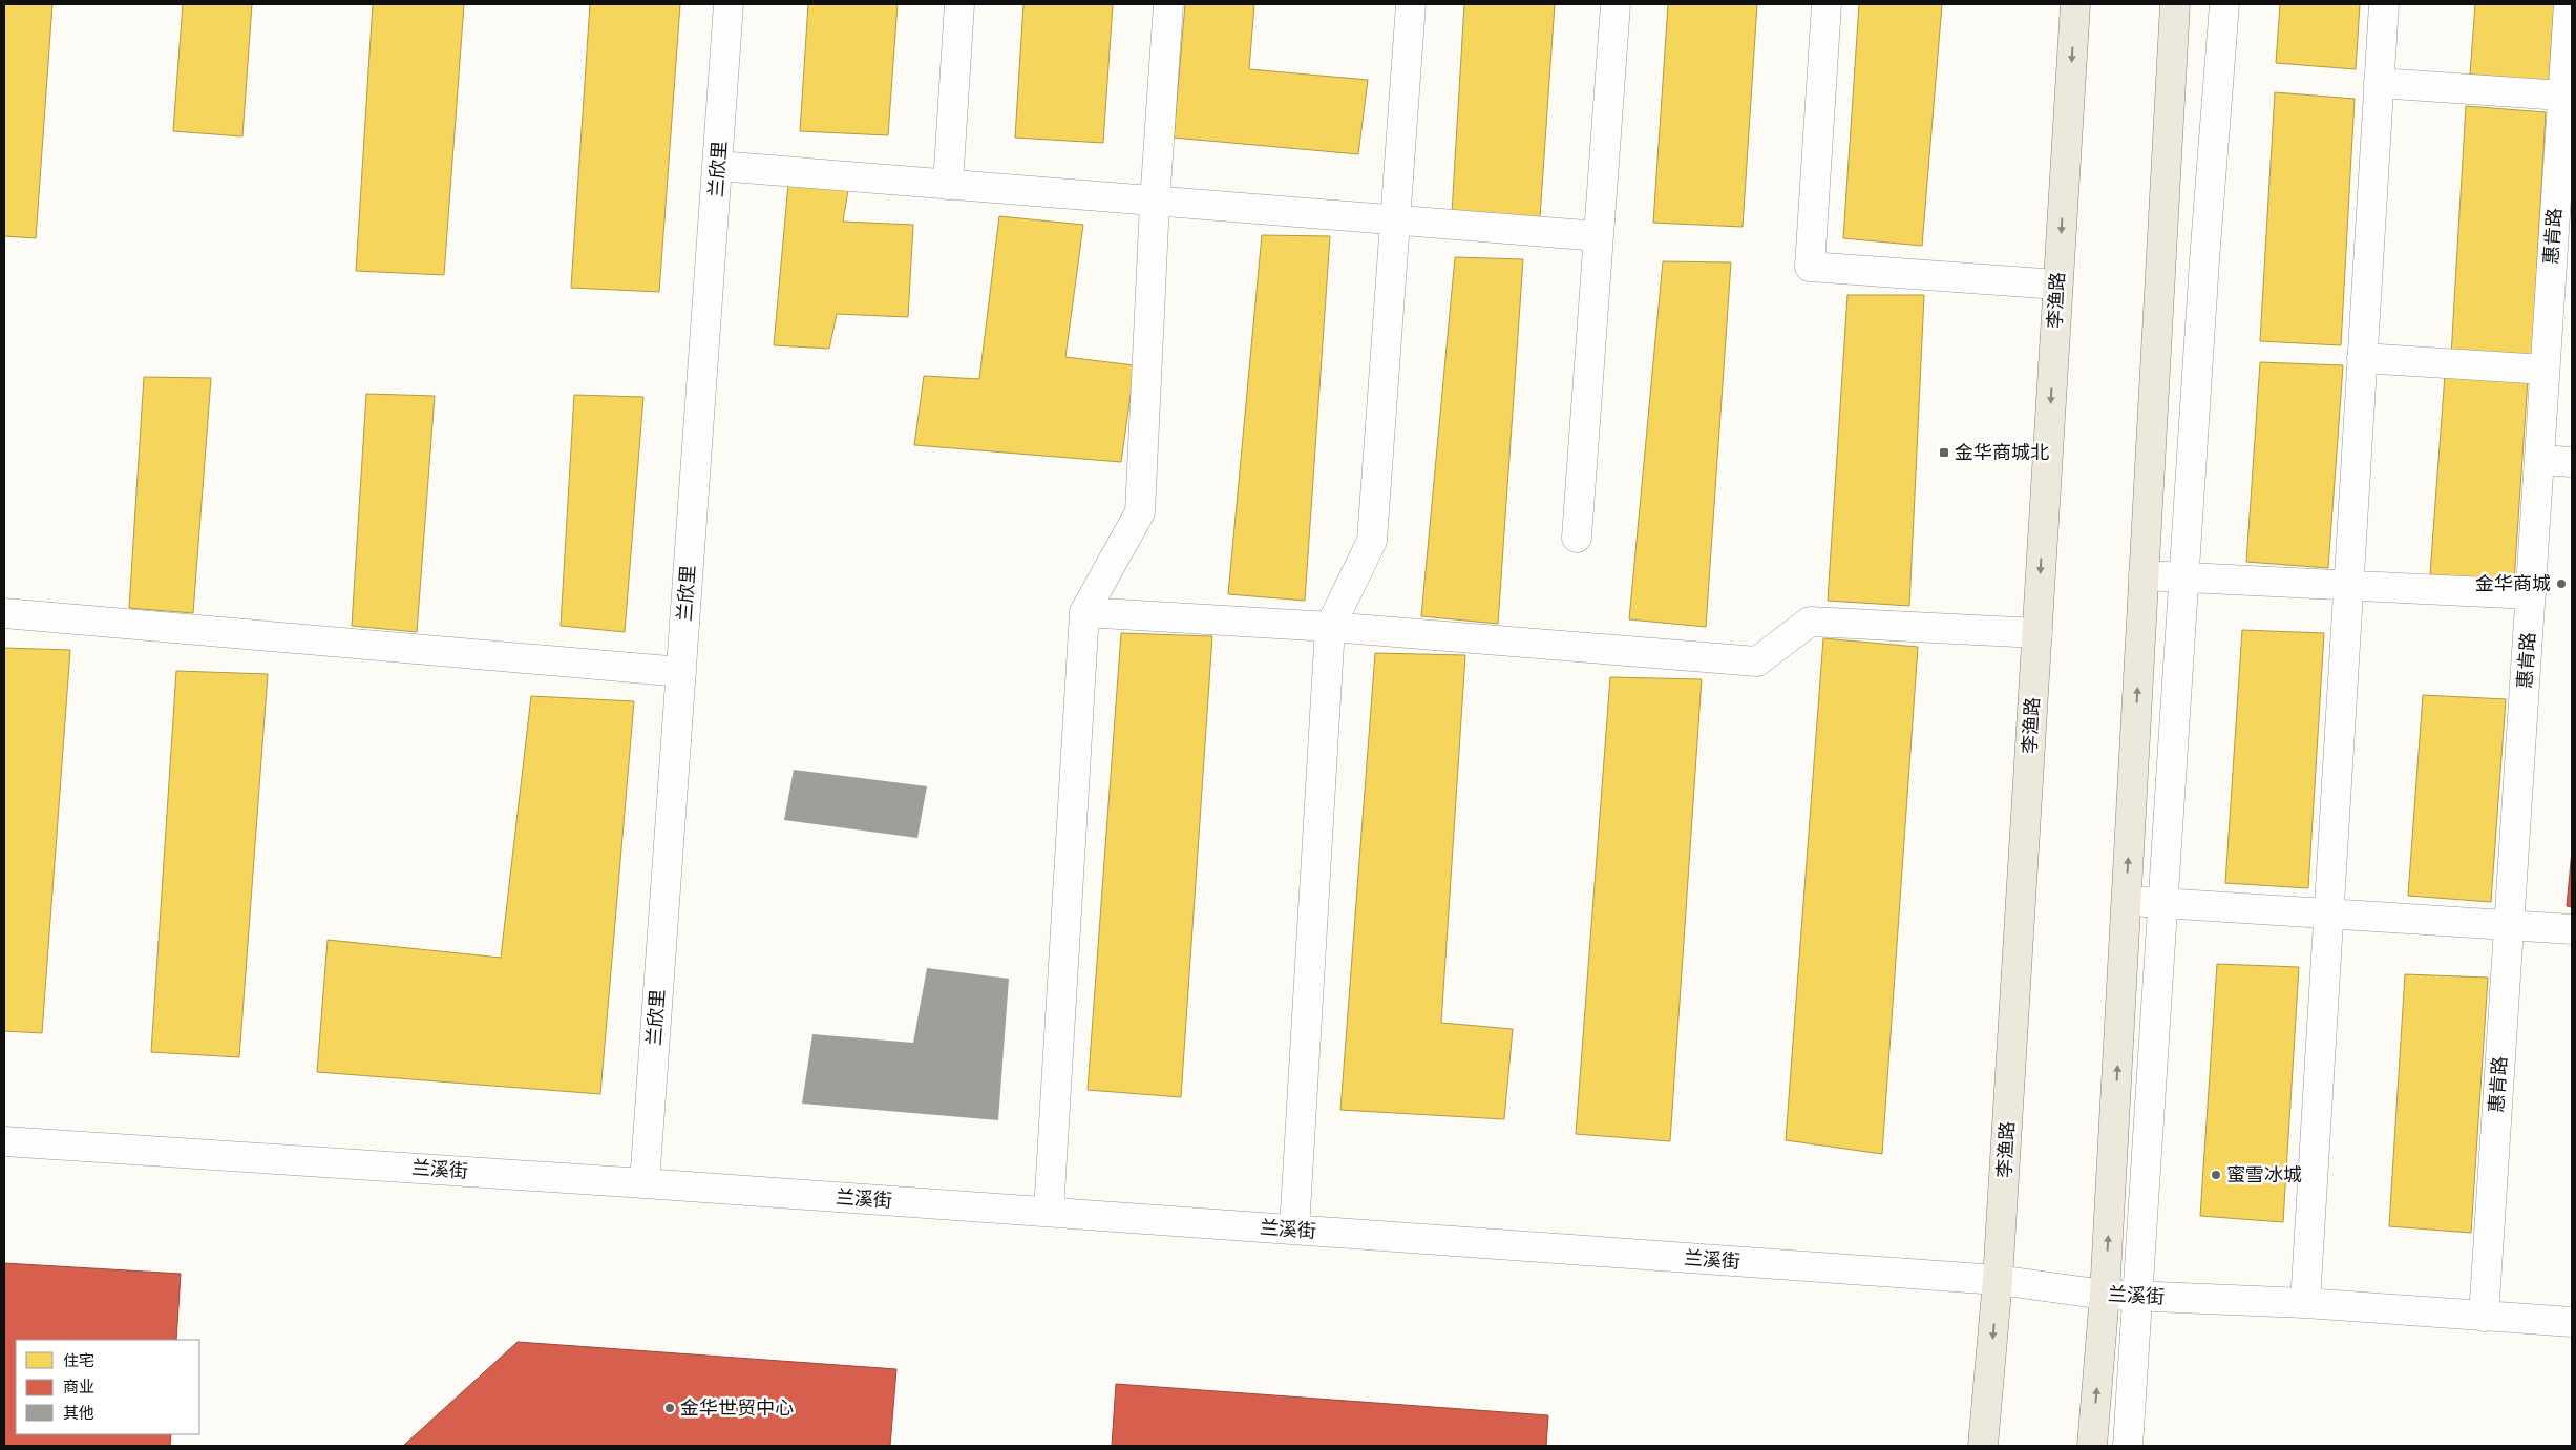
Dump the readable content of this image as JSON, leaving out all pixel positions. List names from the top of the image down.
{
  "streets": {
    "main road": ["李渔路"],
    "street": ["兰欣里", "惠肯路", "兰溪街"]
  },
  "crossings": [
    ["兰欣里", "兰溪街"],
    ["惠肯路", "兰溪街"],
    ["李渔路", "兰溪街"]
  ],
  "places": {
    "transit": ["金华商城北"],
    "other": ["金华商城", "蜜雪冰城", "金华世贸中心"]
  },
  "legend": ["住宅", "商业", "其他"]
}
